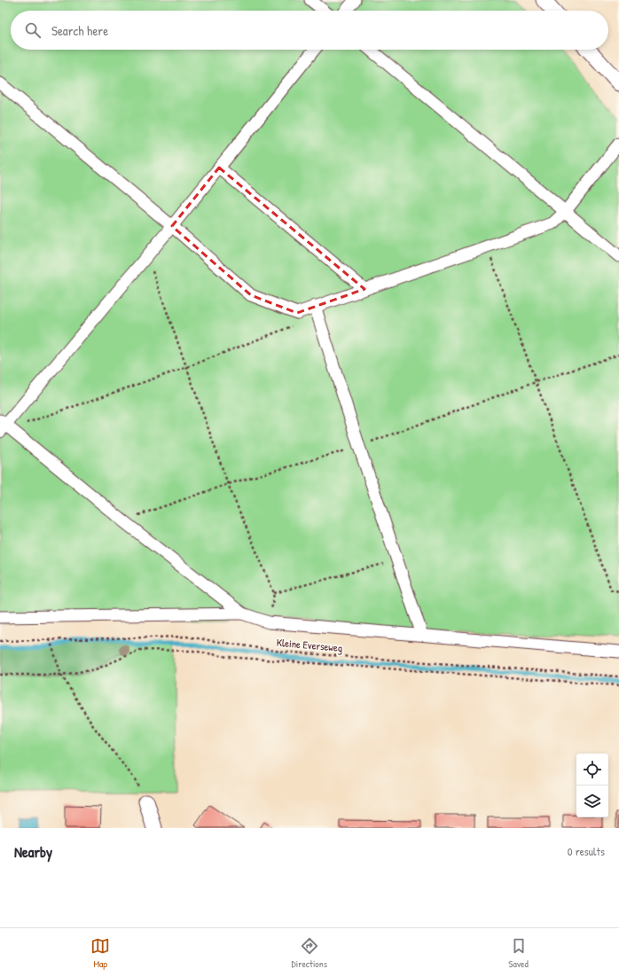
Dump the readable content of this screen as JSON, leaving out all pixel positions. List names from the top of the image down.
{
  "streets": {
    "path": ["Kleine Everseweg"]
  },
  "page": {
    "search": "Search here",
    "heading": ["Nearby", "0 results"],
    "nav": ["Map", "Directions", "Saved"]
  }
}
